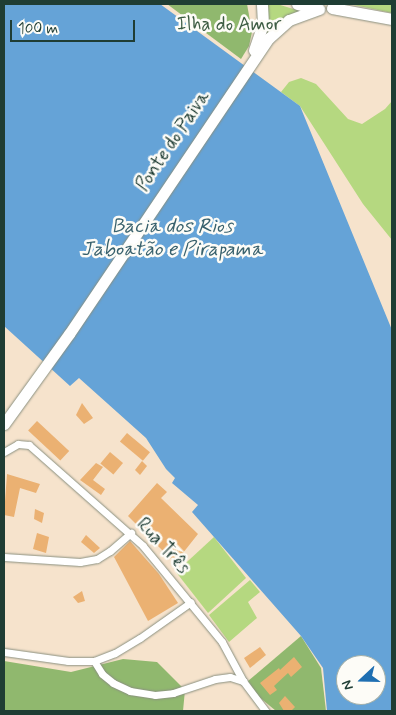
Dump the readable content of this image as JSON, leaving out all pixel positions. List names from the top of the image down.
{
  "streets": {
    "main road": ["Ponte do Paiva"],
    "street": ["Rua Três"]
  },
  "water": ["Bacia dos Rios Jaboatão e Pirapama"],
  "parks": ["Ilha do Amor"],
  "scale_bar": "100 m",
  "north": "left"
}
